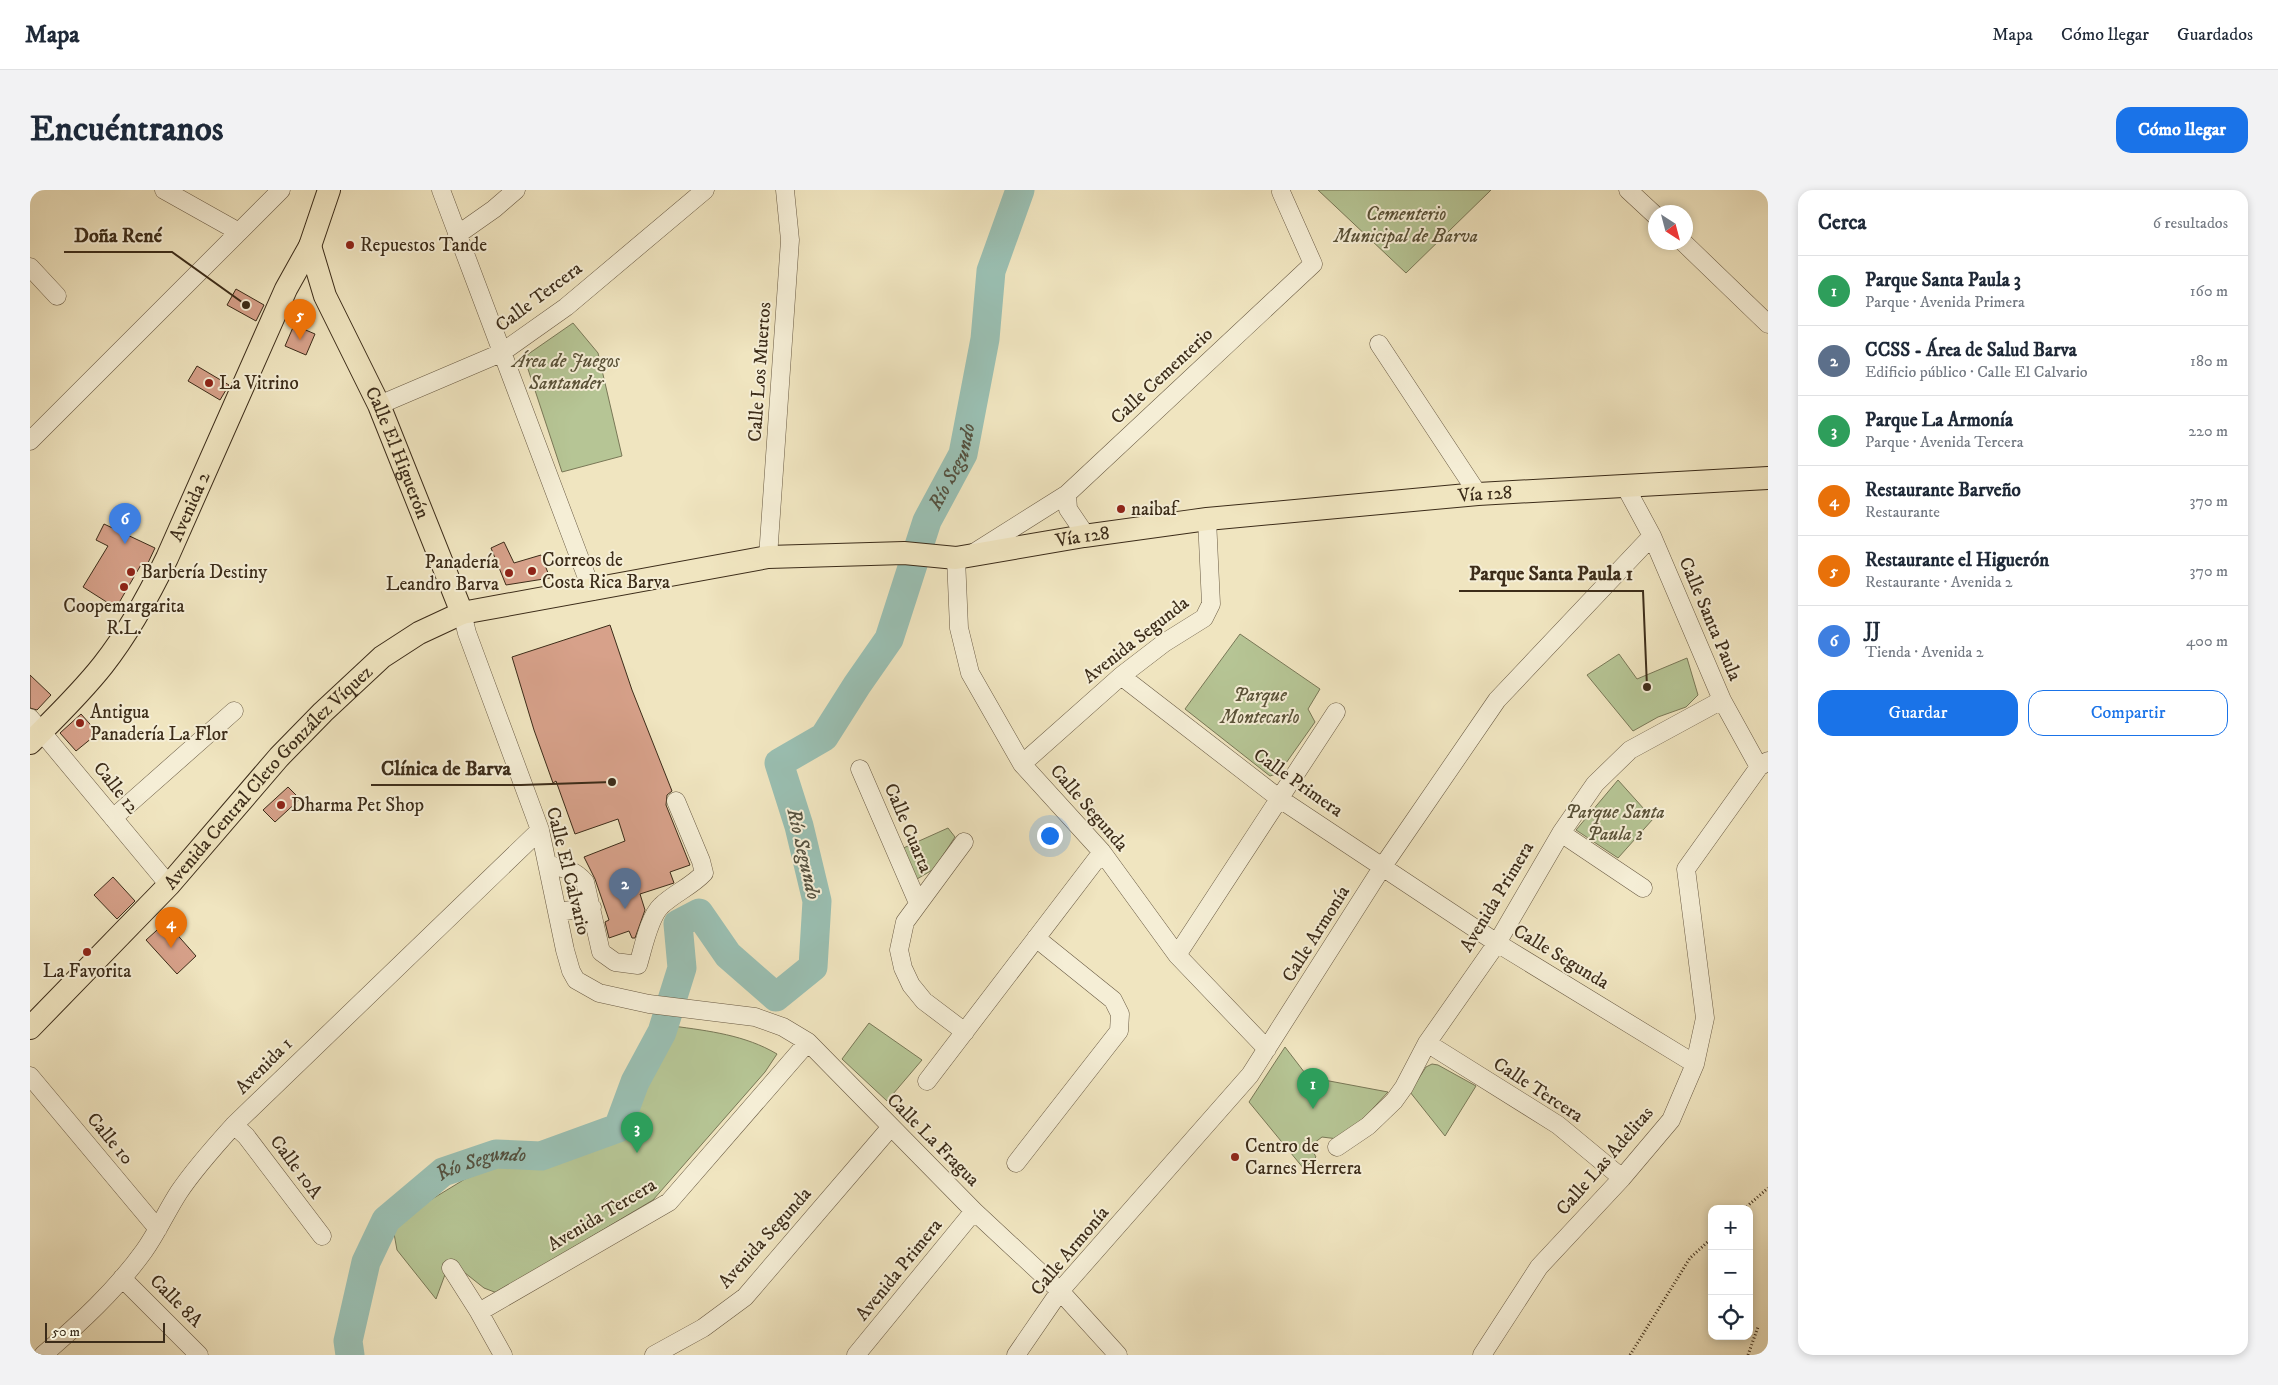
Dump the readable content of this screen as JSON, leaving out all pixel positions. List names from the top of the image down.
{
  "streets": {
    "main road": [
      "Calle El Higuerón",
      "Vía 128",
      "Avenida 2",
      "Avenida Central Cleto González Víquez"
    ],
    "street": [
      "Calle Tercera",
      "Calle Los Muertos",
      "Calle Cementerio",
      "Calle Santa Paula",
      "Avenida Segunda",
      "Calle Primera",
      "Calle 12",
      "Calle Segunda",
      "Calle Cuarta",
      "Calle El Calvario",
      "Avenida Primera",
      "Calle Armonía",
      "Avenida 1",
      "Calle 10",
      "Calle La Fragua",
      "Calle Las Adelitas",
      "Calle 10A",
      "Avenida Tercera",
      "Calle 8A"
    ]
  },
  "crossings": [
    ["Calle Tercera", "Calle El Higuerón"],
    ["Calle Tercera", "Avenida Primera"],
    ["Calle Tercera", "Calle Las Adelitas"],
    ["Calle Los Muertos", "Vía 128"],
    ["Calle Cementerio", "Vía 128"],
    ["Calle Cementerio", "Calle Segunda"],
    ["Calle El Higuerón", "Vía 128"],
    ["Calle El Higuerón", "Avenida 2"],
    ["Calle El Higuerón", "Avenida Central Cleto González Víquez"],
    ["Calle El Higuerón", "Calle El Calvario"],
    ["Vía 128", "Calle Santa Paula"],
    ["Vía 128", "Avenida Segunda"],
    ["Vía 128", "Avenida Central Cleto González Víquez"],
    ["Vía 128", "Calle Segunda"],
    ["Vía 128", "Calle El Calvario"],
    ["Avenida 2", "Calle 12"],
    ["Calle Santa Paula", "Avenida Primera"],
    ["Calle Santa Paula", "Calle Armonía"],
    ["Calle Santa Paula", "Calle Las Adelitas"],
    ["Avenida Segunda", "Calle Primera"],
    ["Avenida Segunda", "Calle Segunda"],
    ["Avenida Segunda", "Calle La Fragua"],
    ["Avenida Central Cleto González Víquez", "Calle 12"],
    ["Avenida Central Cleto González Víquez", "Calle El Calvario"],
    ["Calle Primera", "Calle Segunda"],
    ["Calle Primera", "Calle Armonía"],
    ["Calle Segunda", "Avenida Primera"],
    ["Calle Segunda", "Calle Armonía"],
    ["Calle Segunda", "Calle Las Adelitas"],
    ["Calle El Calvario", "Avenida 1"],
    ["Calle El Calvario", "Calle La Fragua"],
    ["Avenida Primera", "Calle La Fragua"],
    ["Calle Armonía", "Calle La Fragua"],
    ["Avenida 1", "Calle 10"],
    ["Avenida 1", "Calle 10A"],
    ["Avenida 1", "Calle 8A"],
    ["Calle La Fragua", "Avenida Tercera"]
  ],
  "water": ["Río Segundo"],
  "parks": [
    "Cementerio Municipal de Barva",
    "Área de Juegos Santander",
    "Parque Montecarlo",
    "Parque Santa Paula 2"
  ],
  "places": [
    "Repuestos Tande",
    "Doña René",
    "La Vitrino",
    "naibaf",
    "Correos de Costa Rica Barva",
    "Barbería Destiny",
    "Panadería Leandro Barva",
    "Coopemargarita R.L.",
    "Parque Santa Paula 1",
    "Antigua Panadería La Flor",
    "Clínica de Barva",
    "Dharma Pet Shop",
    "La Favorita",
    "Centro de Carnes Herrera"
  ],
  "scale_bar": "50 m",
  "north": "bottom right",
  "page": {
    "header": "Mapa",
    "nav": ["Mapa", "Cómo llegar", "Guardados"],
    "buttons": [
      "Cómo llegar",
      ["Guardar", "Compartir"]
    ],
    "title": "Encuéntranos",
    "heading": ["Cerca", "6 resultados"],
    "list": [
      {
        "mark": "1",
        "name": "Parque Santa Paula 3",
        "note": "Parque · Avenida Primera",
        "value": "160 m"
      },
      {
        "mark": "2",
        "name": "CCSS - Área de Salud Barva",
        "note": "Edificio público · Calle El Calvario",
        "value": "180 m"
      },
      {
        "mark": "3",
        "name": "Parque La Armonía",
        "note": "Parque · Avenida Tercera",
        "value": "220 m"
      },
      {
        "mark": "4",
        "name": "Restaurante Barveño",
        "note": "Restaurante",
        "value": "370 m"
      },
      {
        "mark": "5",
        "name": "Restaurante el Higuerón",
        "note": "Restaurante · Avenida 2",
        "value": "370 m"
      },
      {
        "mark": "6",
        "name": "JJ",
        "note": "Tienda · Avenida 2",
        "value": "400 m"
      }
    ],
    "pins": [
      "5",
      "6",
      "2",
      "4",
      "1",
      "3"
    ],
    "map_buttons": ["+", "−"],
    "scale": "50 m"
  }
}
